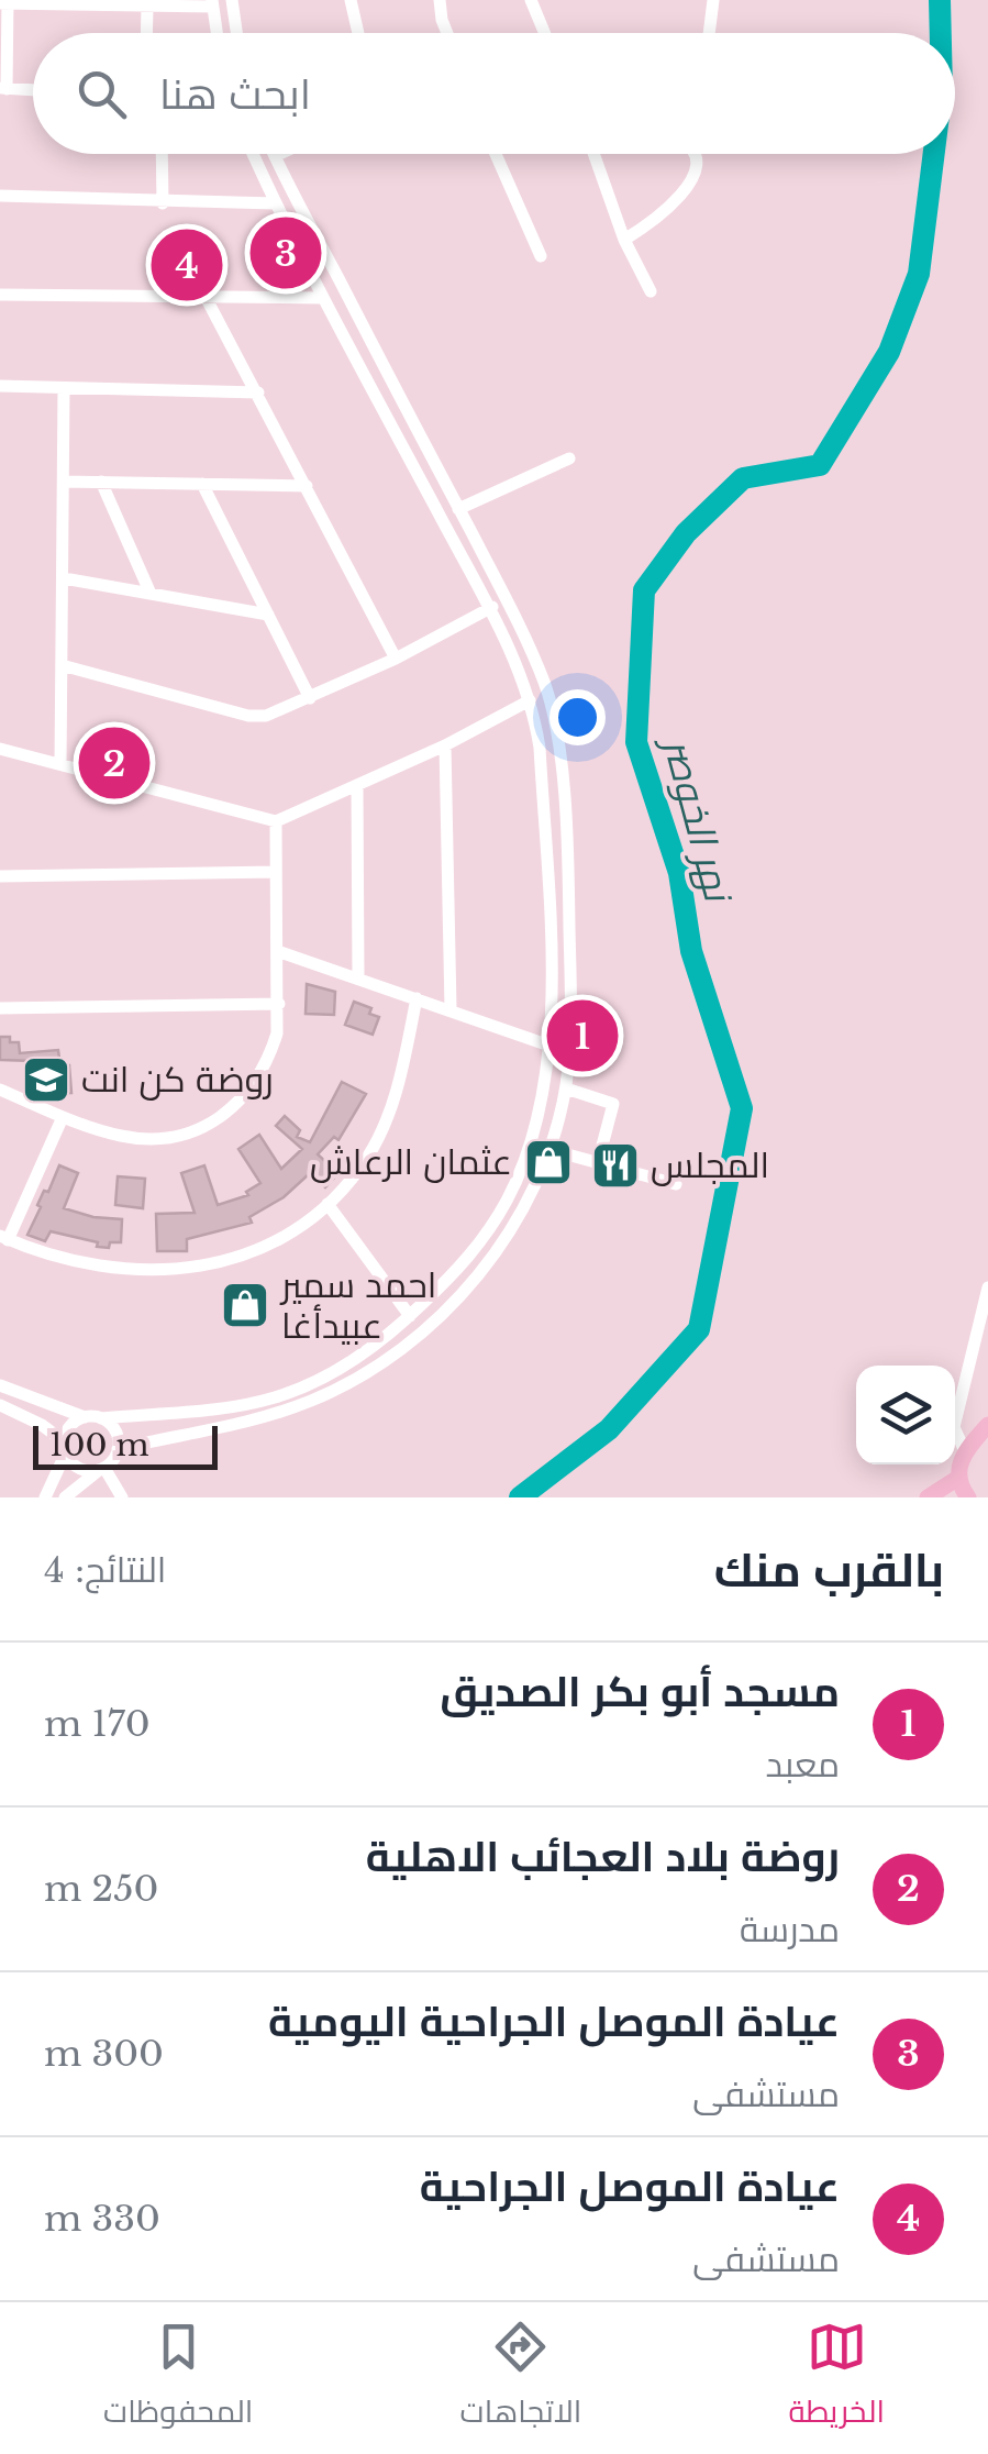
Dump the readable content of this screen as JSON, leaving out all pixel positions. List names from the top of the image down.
{
  "water": ["نهر الخوصر"],
  "places": {
    "school or university": ["روضة كن انت"],
    "shop": ["عثمان الرعاش", "احمد سمير عبيدأغا"],
    "restaurant": ["المجلس"]
  },
  "scale_bar": "100 m",
  "page": {
    "search": "ابحث هنا",
    "pins": [
      "3",
      "4",
      "2",
      "1"
    ],
    "scale": "100 m",
    "heading": ["بالقرب منك", "النتائج: 4"],
    "list": [
      {
        "mark": "1",
        "name": "مسجد أبو بكر الصديق",
        "note": "معبد",
        "value": "170 m"
      },
      {
        "mark": "2",
        "name": "روضة بلاد العجائب الاهلية",
        "note": "مدرسة",
        "value": "250 m"
      },
      {
        "mark": "3",
        "name": "عيادة الموصل الجراحية اليومية",
        "note": "مستشفى",
        "value": "300 m"
      },
      {
        "mark": "4",
        "name": "عيادة الموصل الجراحية",
        "note": "مستشفى",
        "value": "330 m"
      }
    ],
    "nav": ["الخريطة", "الاتجاهات", "المحفوظات"]
  }
}
